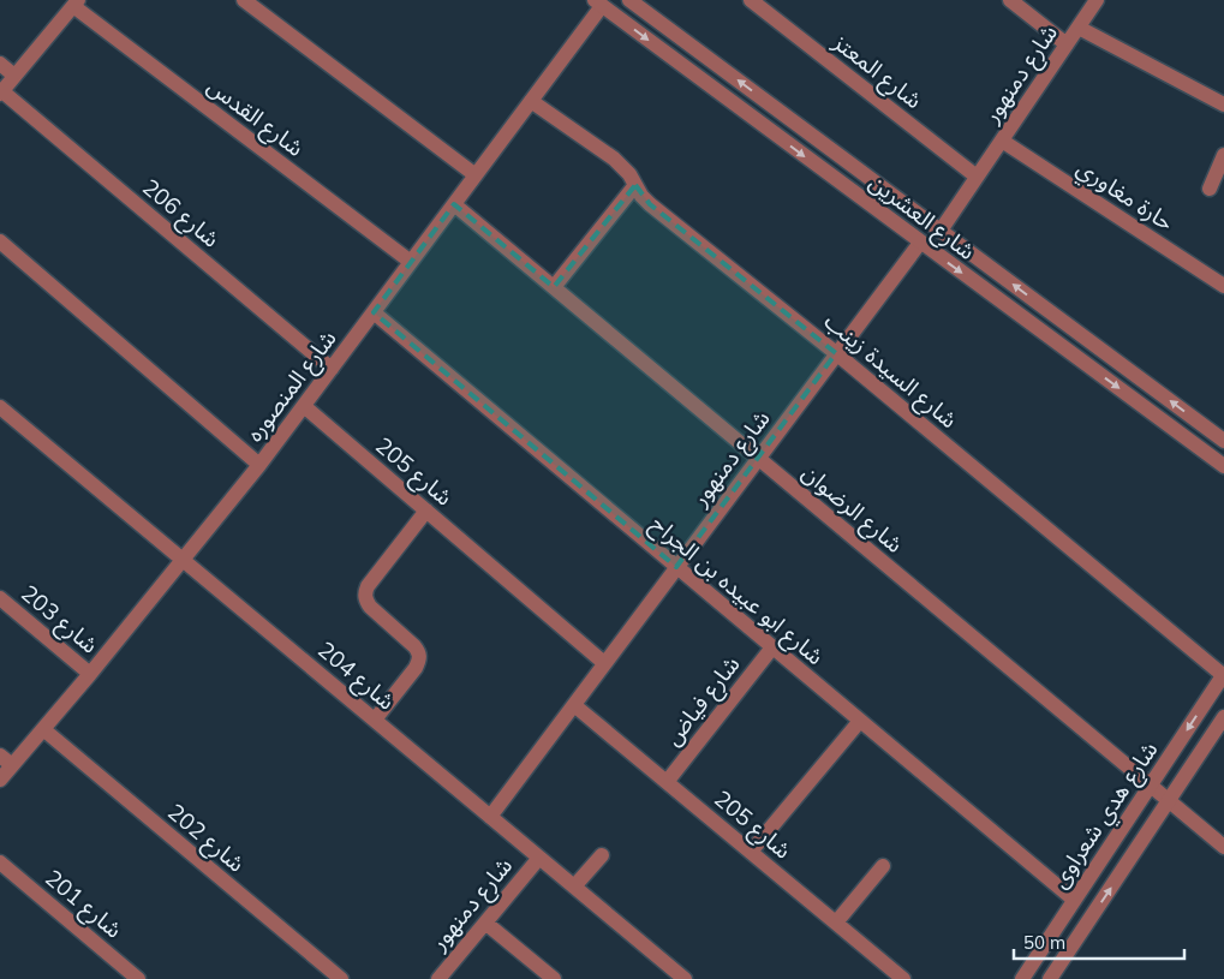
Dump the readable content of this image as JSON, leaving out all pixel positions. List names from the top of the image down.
{
  "streets": {
    "street": [
      "شارع المعتز",
      "شارع دمنهور",
      "شارع القدس",
      "حارة مغاوري",
      "شارع 206",
      "شارع العشرين",
      "شارع السيدة زينب",
      "شارع المنصوره",
      "شارع 205",
      "شارع الرضوان",
      "شارع ابو عبيده بن الجراح",
      "شارع 203",
      "شارع 204",
      "شارع فياض",
      "شارع هدي شعراوى",
      "شارع 202",
      "شارع 201"
    ]
  },
  "crossings": [
    ["شارع المعتز", "شارع دمنهور"],
    ["شارع دمنهور", "حارة مغاوري"],
    ["شارع دمنهور", "شارع العشرين"],
    ["شارع دمنهور", "شارع السيدة زينب"],
    ["شارع دمنهور", "شارع 205"],
    ["شارع دمنهور", "شارع الرضوان"],
    ["شارع دمنهور", "شارع ابو عبيده بن الجراح"],
    ["شارع دمنهور", "شارع 204"],
    ["شارع القدس", "شارع المنصوره"],
    ["شارع 206", "شارع المنصوره"],
    ["شارع العشرين", "شارع المنصوره"],
    ["شارع السيدة زينب", "شارع المنصوره"],
    ["شارع السيدة زينب", "شارع هدي شعراوى"],
    ["شارع المنصوره", "شارع 205"],
    ["شارع المنصوره", "شارع الرضوان"],
    ["شارع المنصوره", "شارع ابو عبيده بن الجراح"],
    ["شارع المنصوره", "شارع 203"],
    ["شارع المنصوره", "شارع 204"],
    ["شارع المنصوره", "شارع 202"],
    ["شارع 205", "شارع فياض"],
    ["شارع الرضوان", "شارع هدي شعراوى"],
    ["شارع ابو عبيده بن الجراح", "شارع فياض"],
    ["شارع ابو عبيده بن الجراح", "شارع هدي شعراوى"]
  ],
  "scale_bar": "50 m"
}
